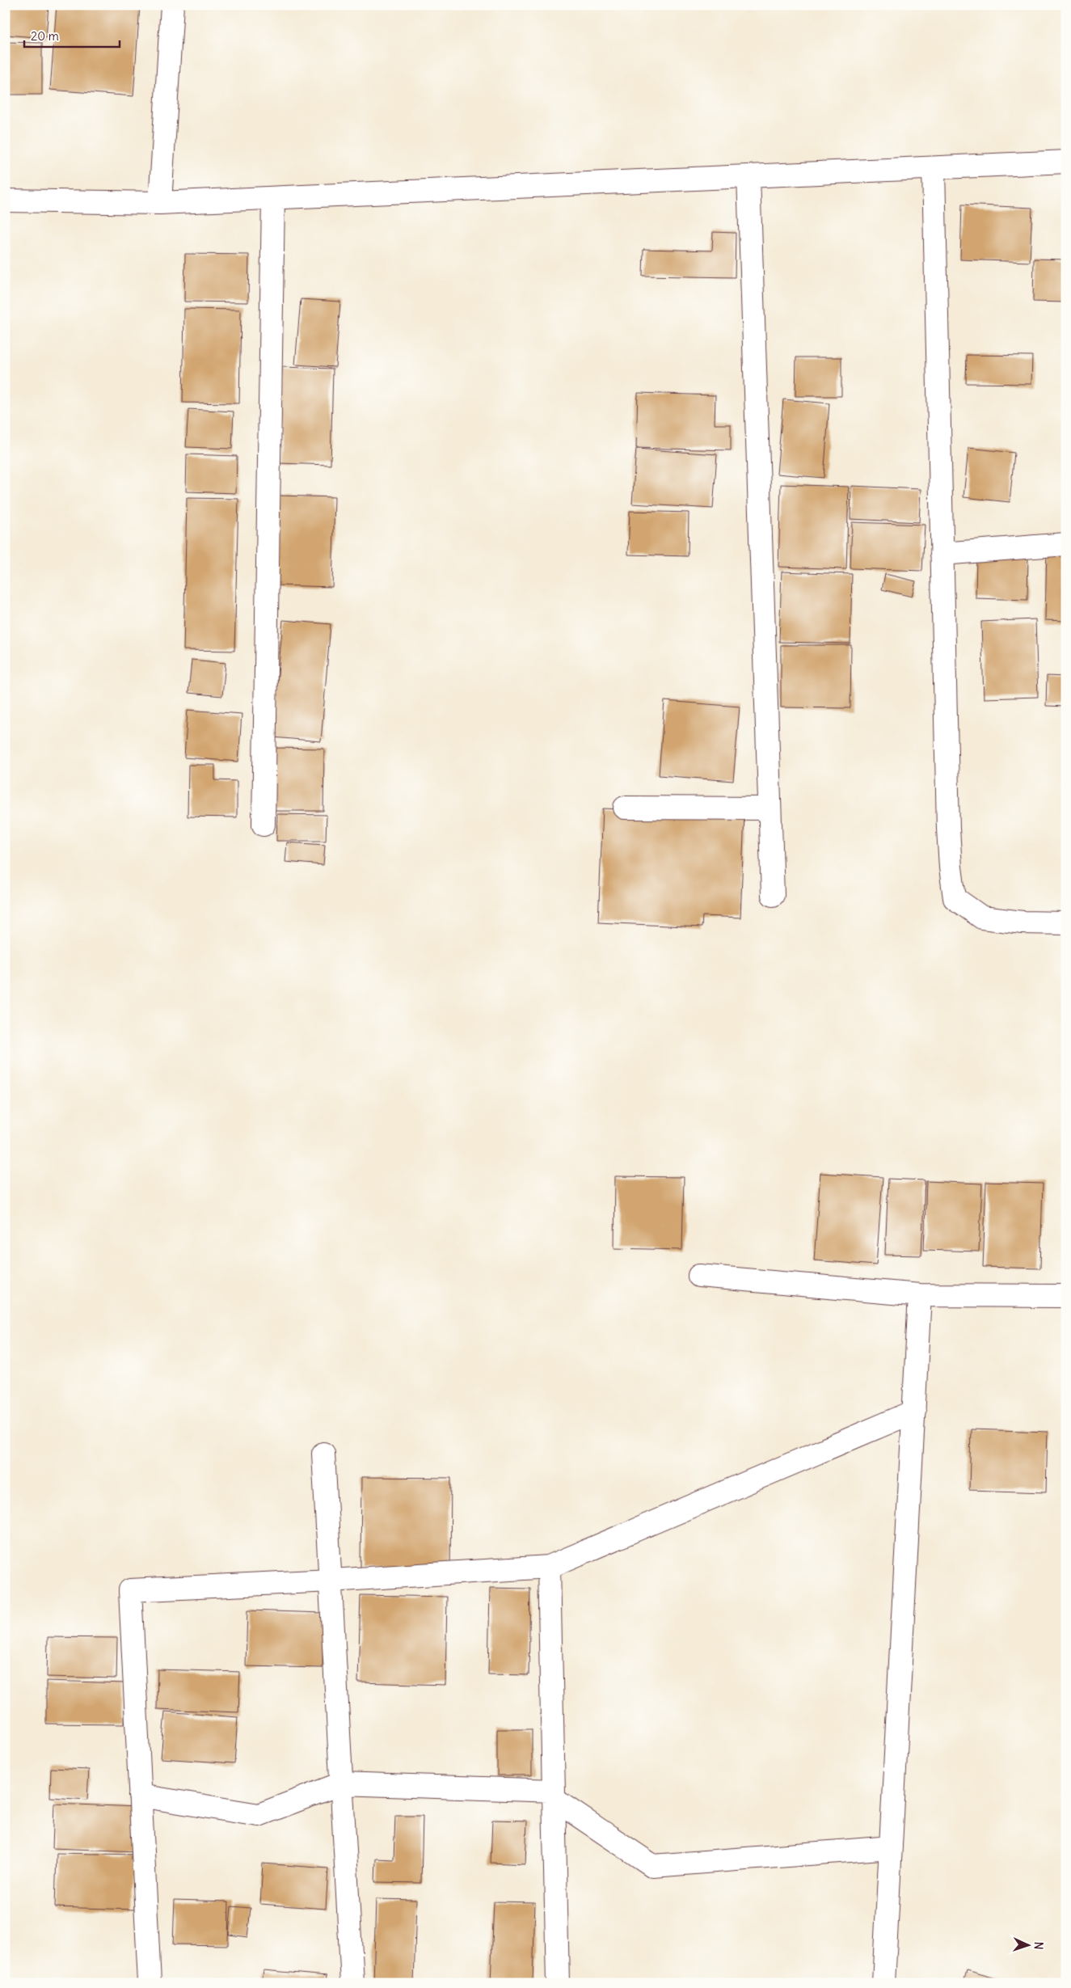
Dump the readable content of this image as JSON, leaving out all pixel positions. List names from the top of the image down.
{
  "scale_bar": "20 m",
  "north": "right"
}
